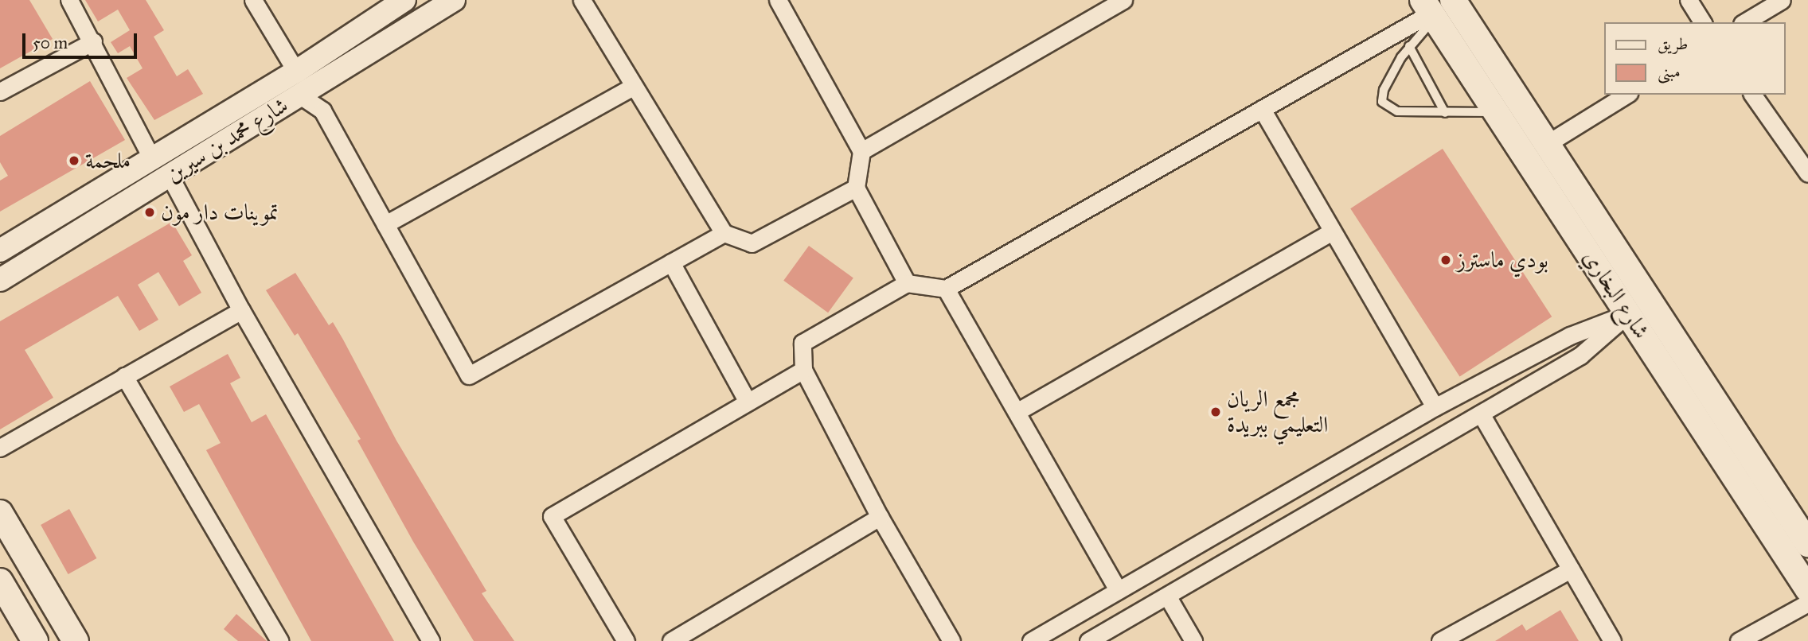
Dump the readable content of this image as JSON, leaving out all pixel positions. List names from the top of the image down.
{
  "streets": {
    "main road": ["شارع البخاري"],
    "street": ["شارع محمد بن سيرين"]
  },
  "places": [
    "ملحمة",
    "تموينات دار مون",
    "بودي ماسترز",
    "مجمع الريان التعليمي ببريدة"
  ],
  "legend": ["طريق", "مبنى"],
  "scale_bar": "50 m"
}
